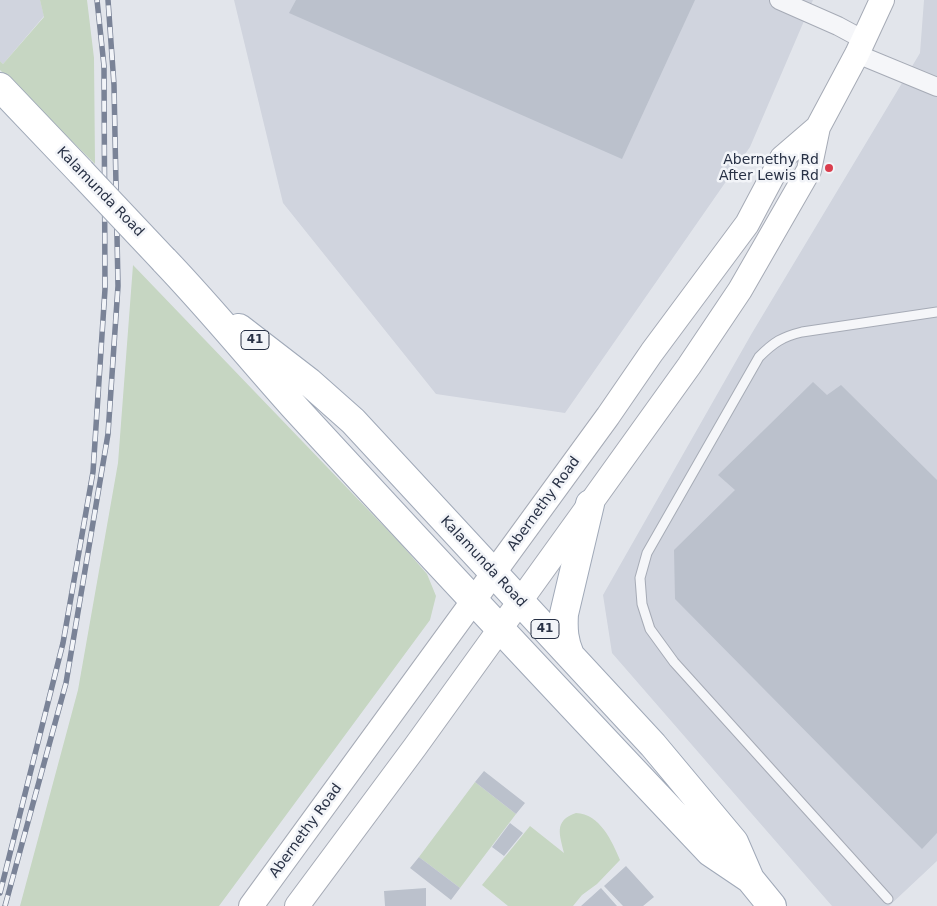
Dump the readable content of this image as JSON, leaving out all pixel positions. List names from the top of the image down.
{
  "streets": {
    "main road": ["Kalamunda Road", "41", "Abernethy Road"]
  },
  "crossings": [
    ["Kalamunda Road", "Abernethy Road"]
  ],
  "places": ["Abernethy Rd After Lewis Rd"]
}
